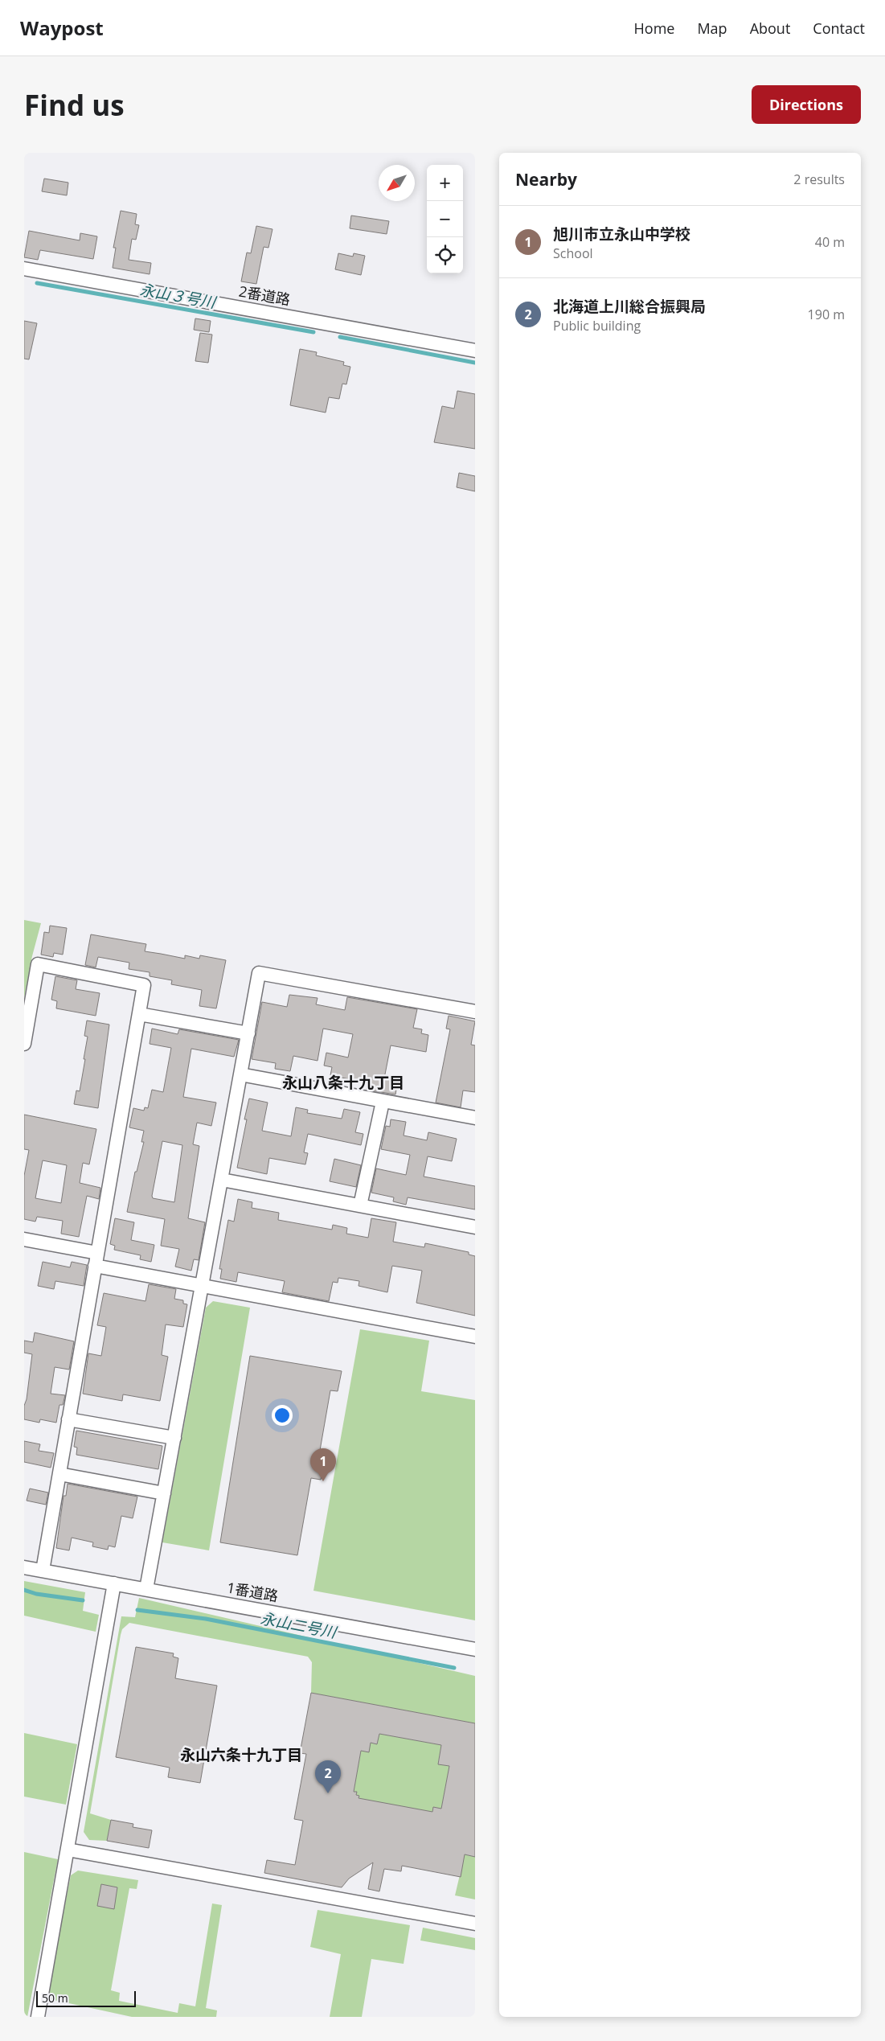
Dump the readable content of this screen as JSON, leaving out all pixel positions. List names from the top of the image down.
{
  "streets": {
    "street": ["2番道路", "1番道路"]
  },
  "districts": ["永山八条十九丁目", "永山六条十九丁目"],
  "water": ["永山３号川", "永山二号川"],
  "scale_bar": "50 m",
  "north": "bottom left",
  "page": {
    "header": "Waypost",
    "nav": [
      "Home",
      "Map",
      "About",
      "Contact"
    ],
    "buttons": "Directions",
    "title": "Find us",
    "heading": ["Nearby", "2 results"],
    "map_buttons": ["+", "−"],
    "list": [
      {
        "mark": "1",
        "name": "旭川市立永山中学校",
        "note": "School",
        "value": "40 m"
      },
      {
        "mark": "2",
        "name": "北海道上川総合振興局",
        "note": "Public building",
        "value": "190 m"
      }
    ],
    "pins": ["1", "2"],
    "scale": "50 m"
  }
}
